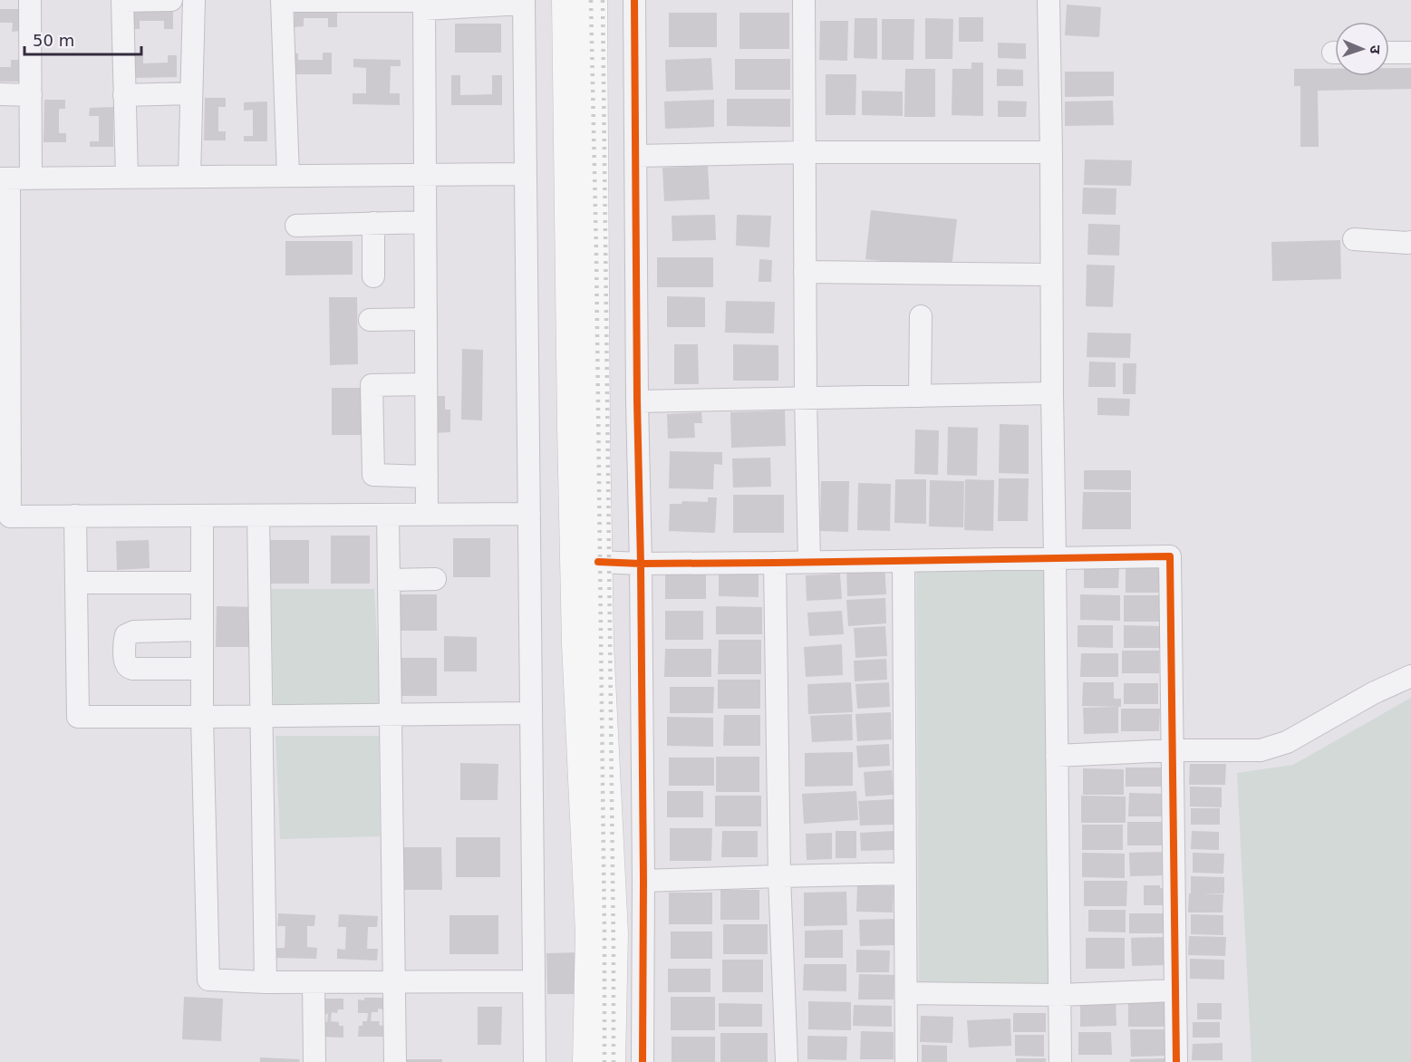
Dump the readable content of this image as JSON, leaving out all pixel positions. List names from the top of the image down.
{
  "scale_bar": "50 m",
  "north": "right"
}
